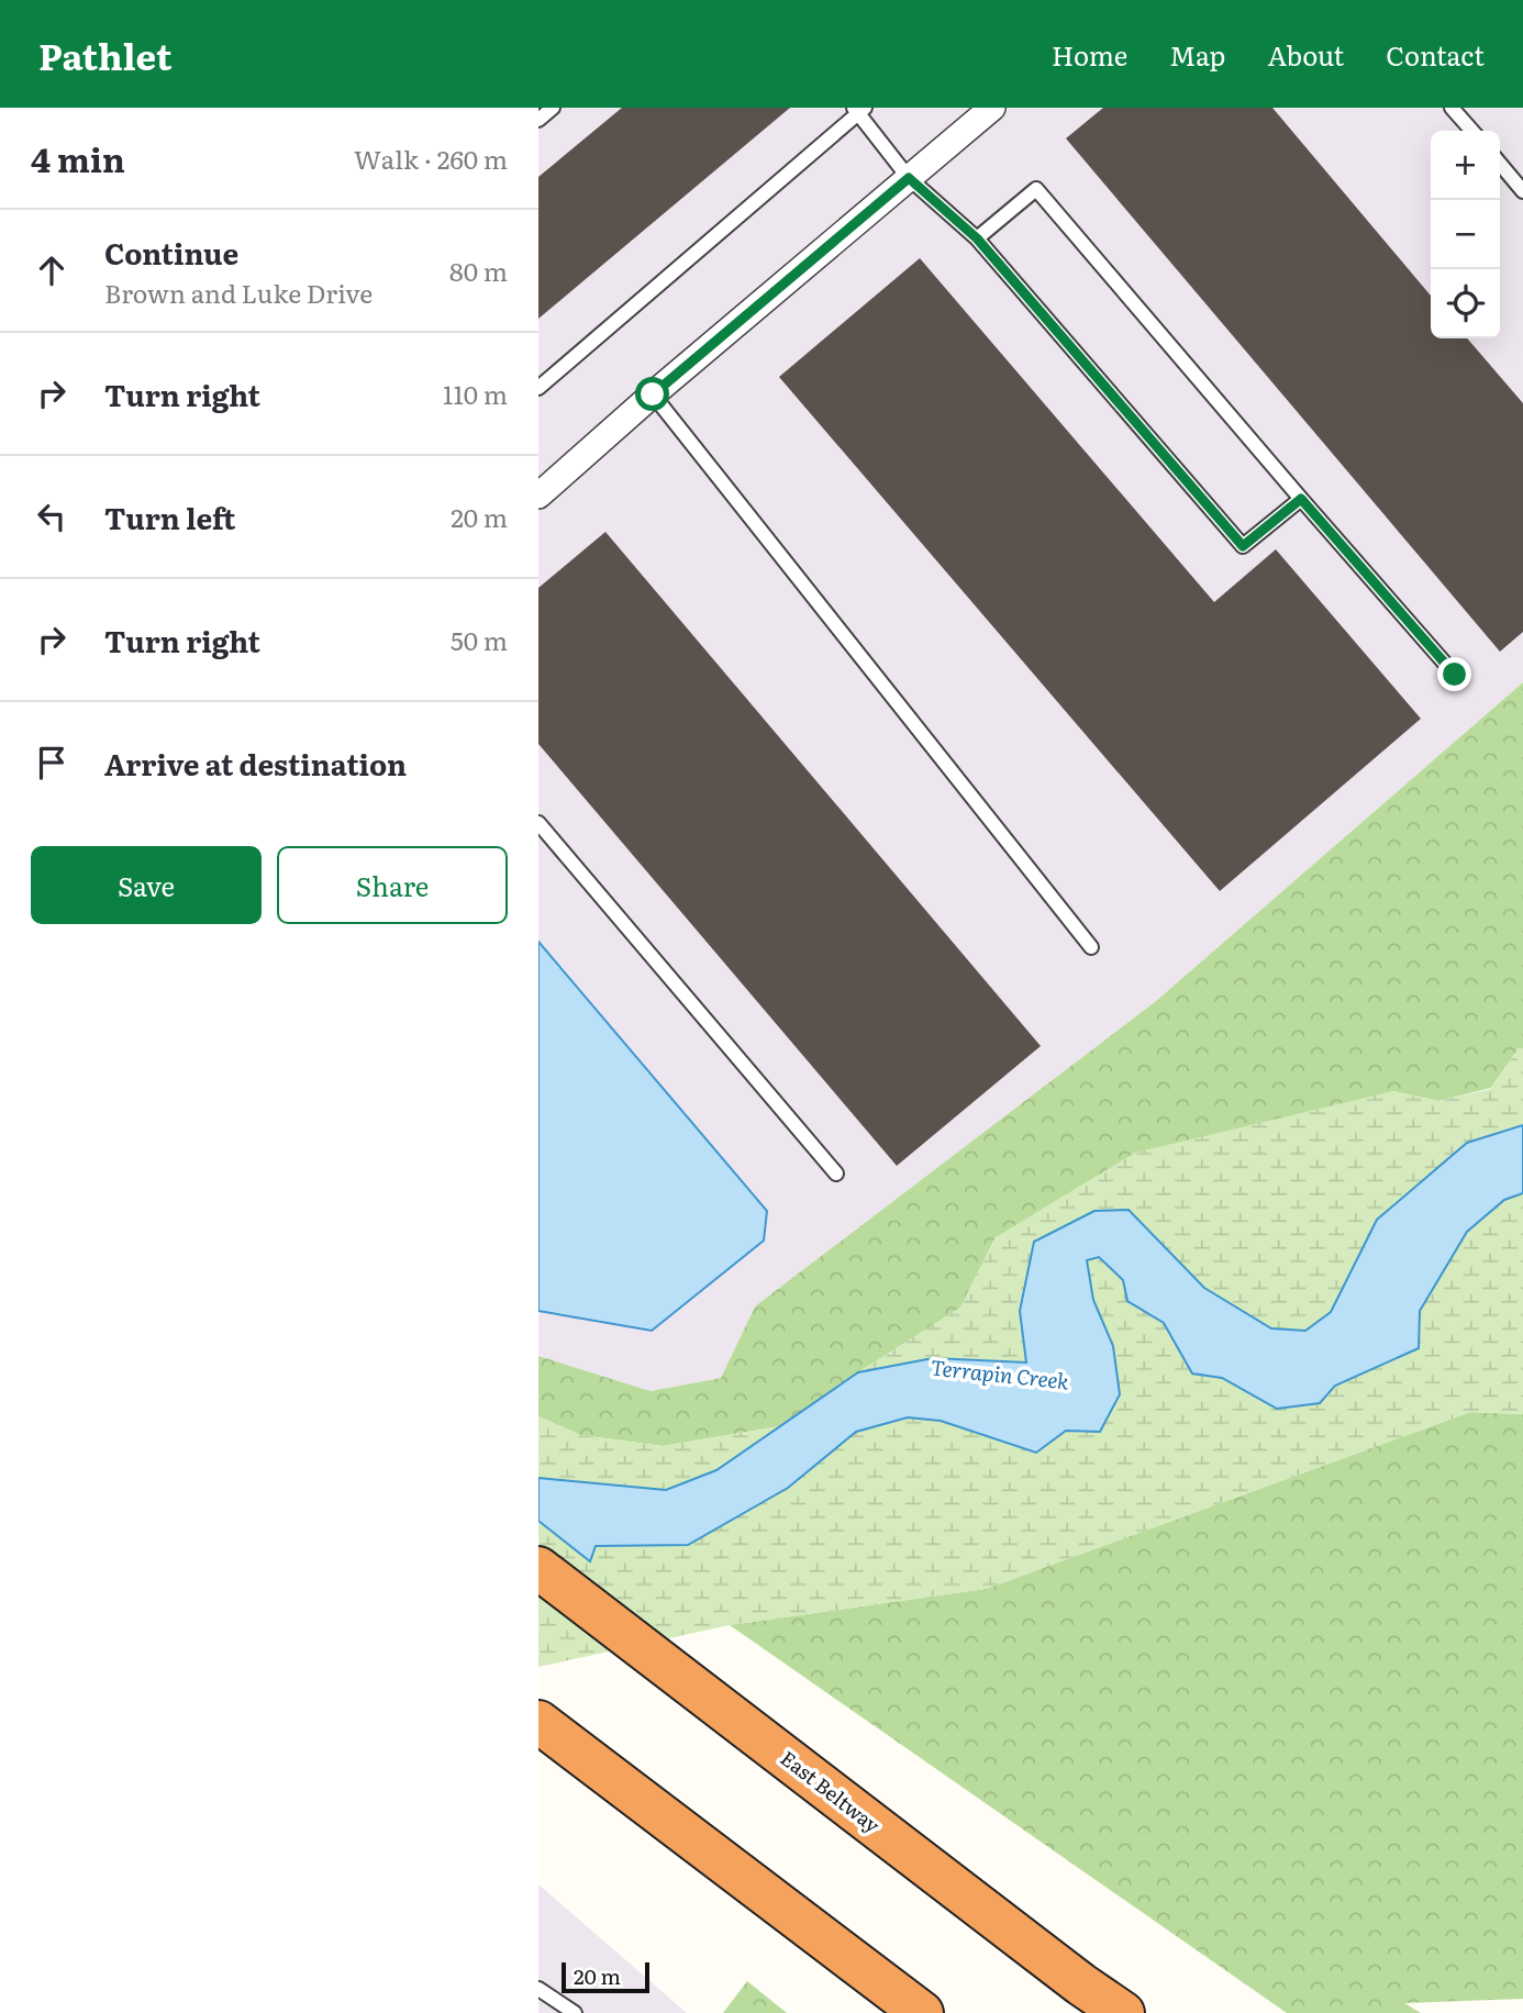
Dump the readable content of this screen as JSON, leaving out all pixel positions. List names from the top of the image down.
{
  "streets": {
    "highway": ["East Beltway"]
  },
  "water": ["Terrapin Creek"],
  "scale_bar": "20 m",
  "page": {
    "header": "Pathlet",
    "nav": [
      "Home",
      "Map",
      "About",
      "Contact"
    ],
    "heading": ["4 min", "Walk · 260 m"],
    "map_buttons": ["+", "−"],
    "list": [
      ["Continue", "Brown and Luke Drive", "80 m"],
      ["Turn right", "110 m"],
      ["Turn left", "20 m"],
      ["Turn right", "50 m"],
      "Arrive at destination"
    ],
    "buttons": ["Save", "Share"],
    "scale": "20 m"
  }
}
